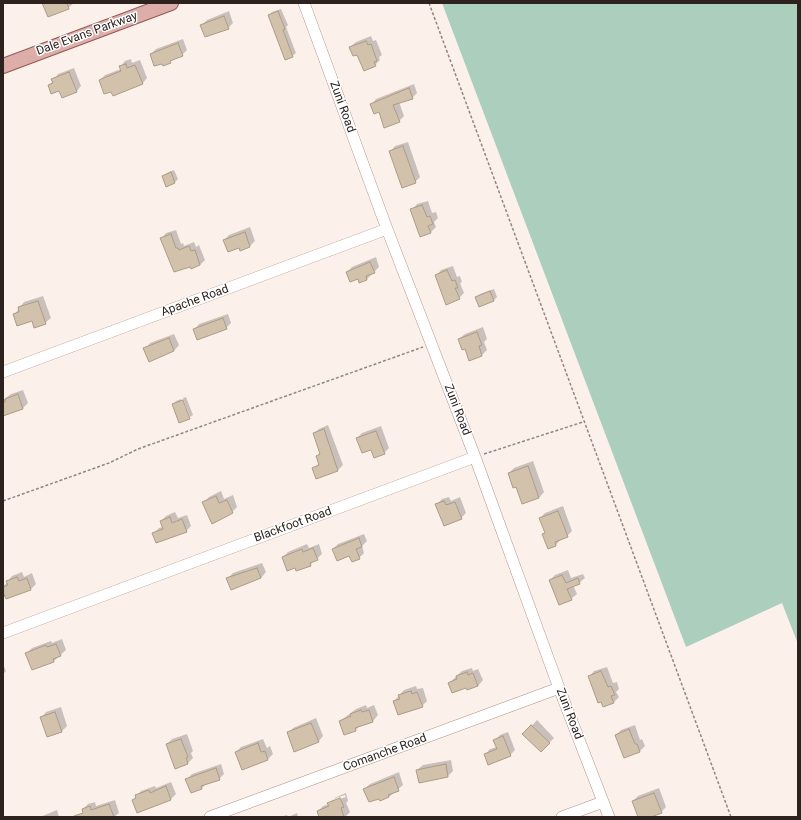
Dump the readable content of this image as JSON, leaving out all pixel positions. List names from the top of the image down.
{
  "streets": {
    "main road": ["Dale Evans Parkway"],
    "street": [
      "Zuni Road",
      "Apache Road",
      "Blackfoot Road",
      "Comanche Road"
    ]
  },
  "crossings": [
    ["Zuni Road", "Apache Road"],
    ["Zuni Road", "Blackfoot Road"],
    ["Zuni Road", "Comanche Road"]
  ]
}
